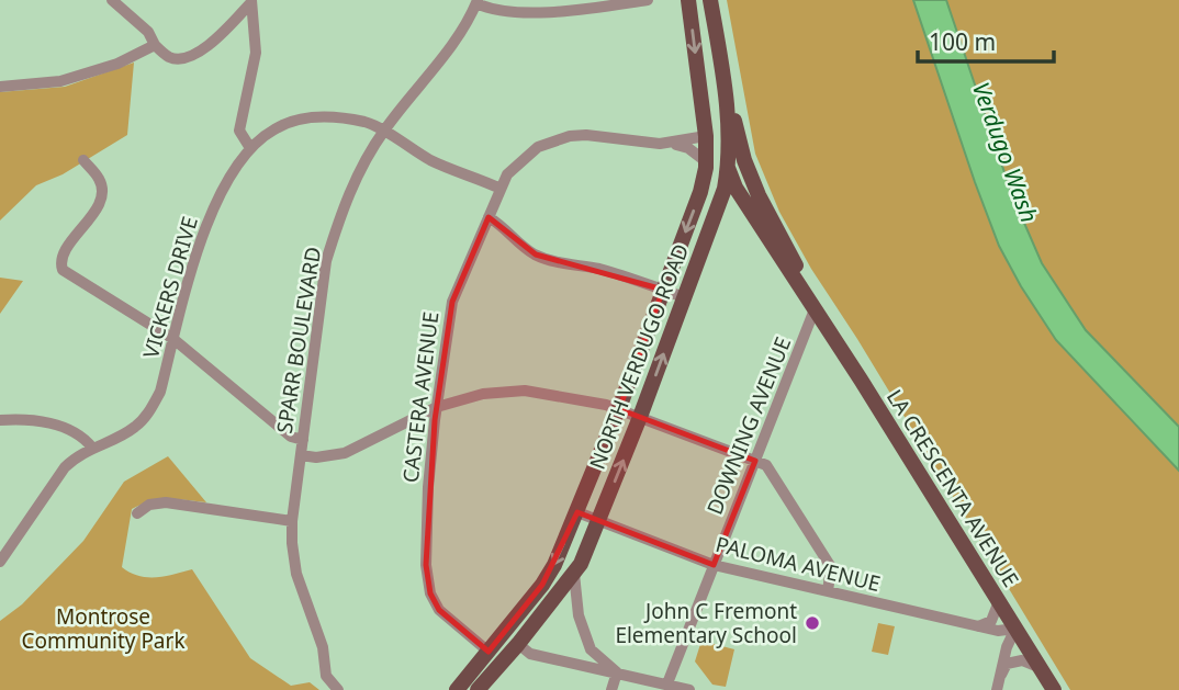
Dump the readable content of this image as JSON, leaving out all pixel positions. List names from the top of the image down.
{
  "streets": {
    "main road": ["NORTH VERDUGO ROAD", "LA CRESCENTA AVENUE"],
    "street": [
      "VICKERS DRIVE",
      "SPARR BOULEVARD",
      "CASTERA AVENUE",
      "DOWNING AVENUE",
      "PALOMA AVENUE"
    ]
  },
  "crossings": [
    ["VICKERS DRIVE", "SPARR BOULEVARD"],
    ["VICKERS DRIVE", "CASTERA AVENUE"],
    ["NORTH VERDUGO ROAD", "CASTERA AVENUE"],
    ["NORTH VERDUGO ROAD", "LA CRESCENTA AVENUE"],
    ["NORTH VERDUGO ROAD", "PALOMA AVENUE"],
    ["DOWNING AVENUE", "LA CRESCENTA AVENUE"],
    ["DOWNING AVENUE", "PALOMA AVENUE"],
    ["LA CRESCENTA AVENUE", "PALOMA AVENUE"]
  ],
  "water": ["Verdugo Wash"],
  "parks": ["Montrose Community Park"],
  "places": ["John C Fremont Elementary School"],
  "scale_bar": "100 m"
}
